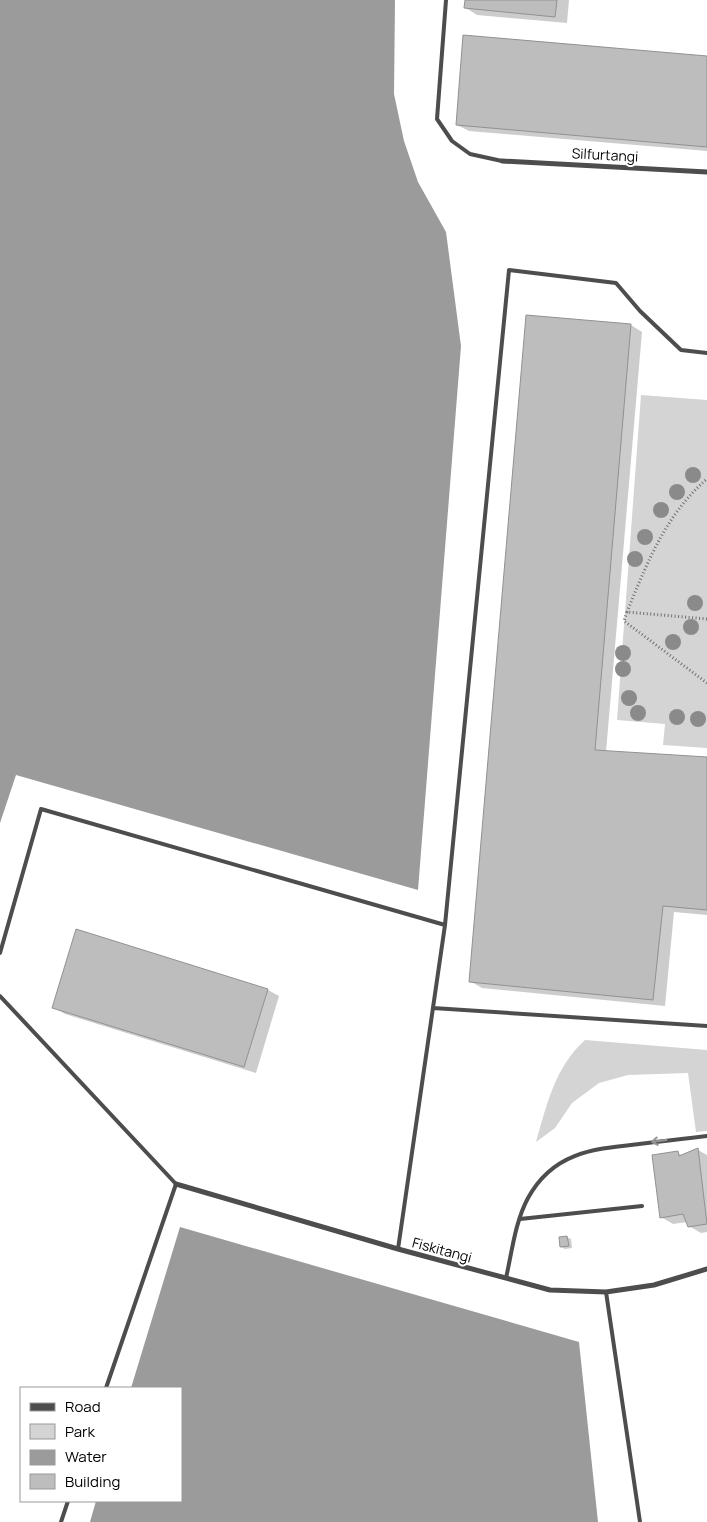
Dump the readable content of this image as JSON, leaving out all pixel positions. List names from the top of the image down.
{
  "streets": {
    "street": ["Silfurtangi", "Fiskitangi"]
  },
  "legend": [
    "Road",
    "Park",
    "Water",
    "Building"
  ]
}
